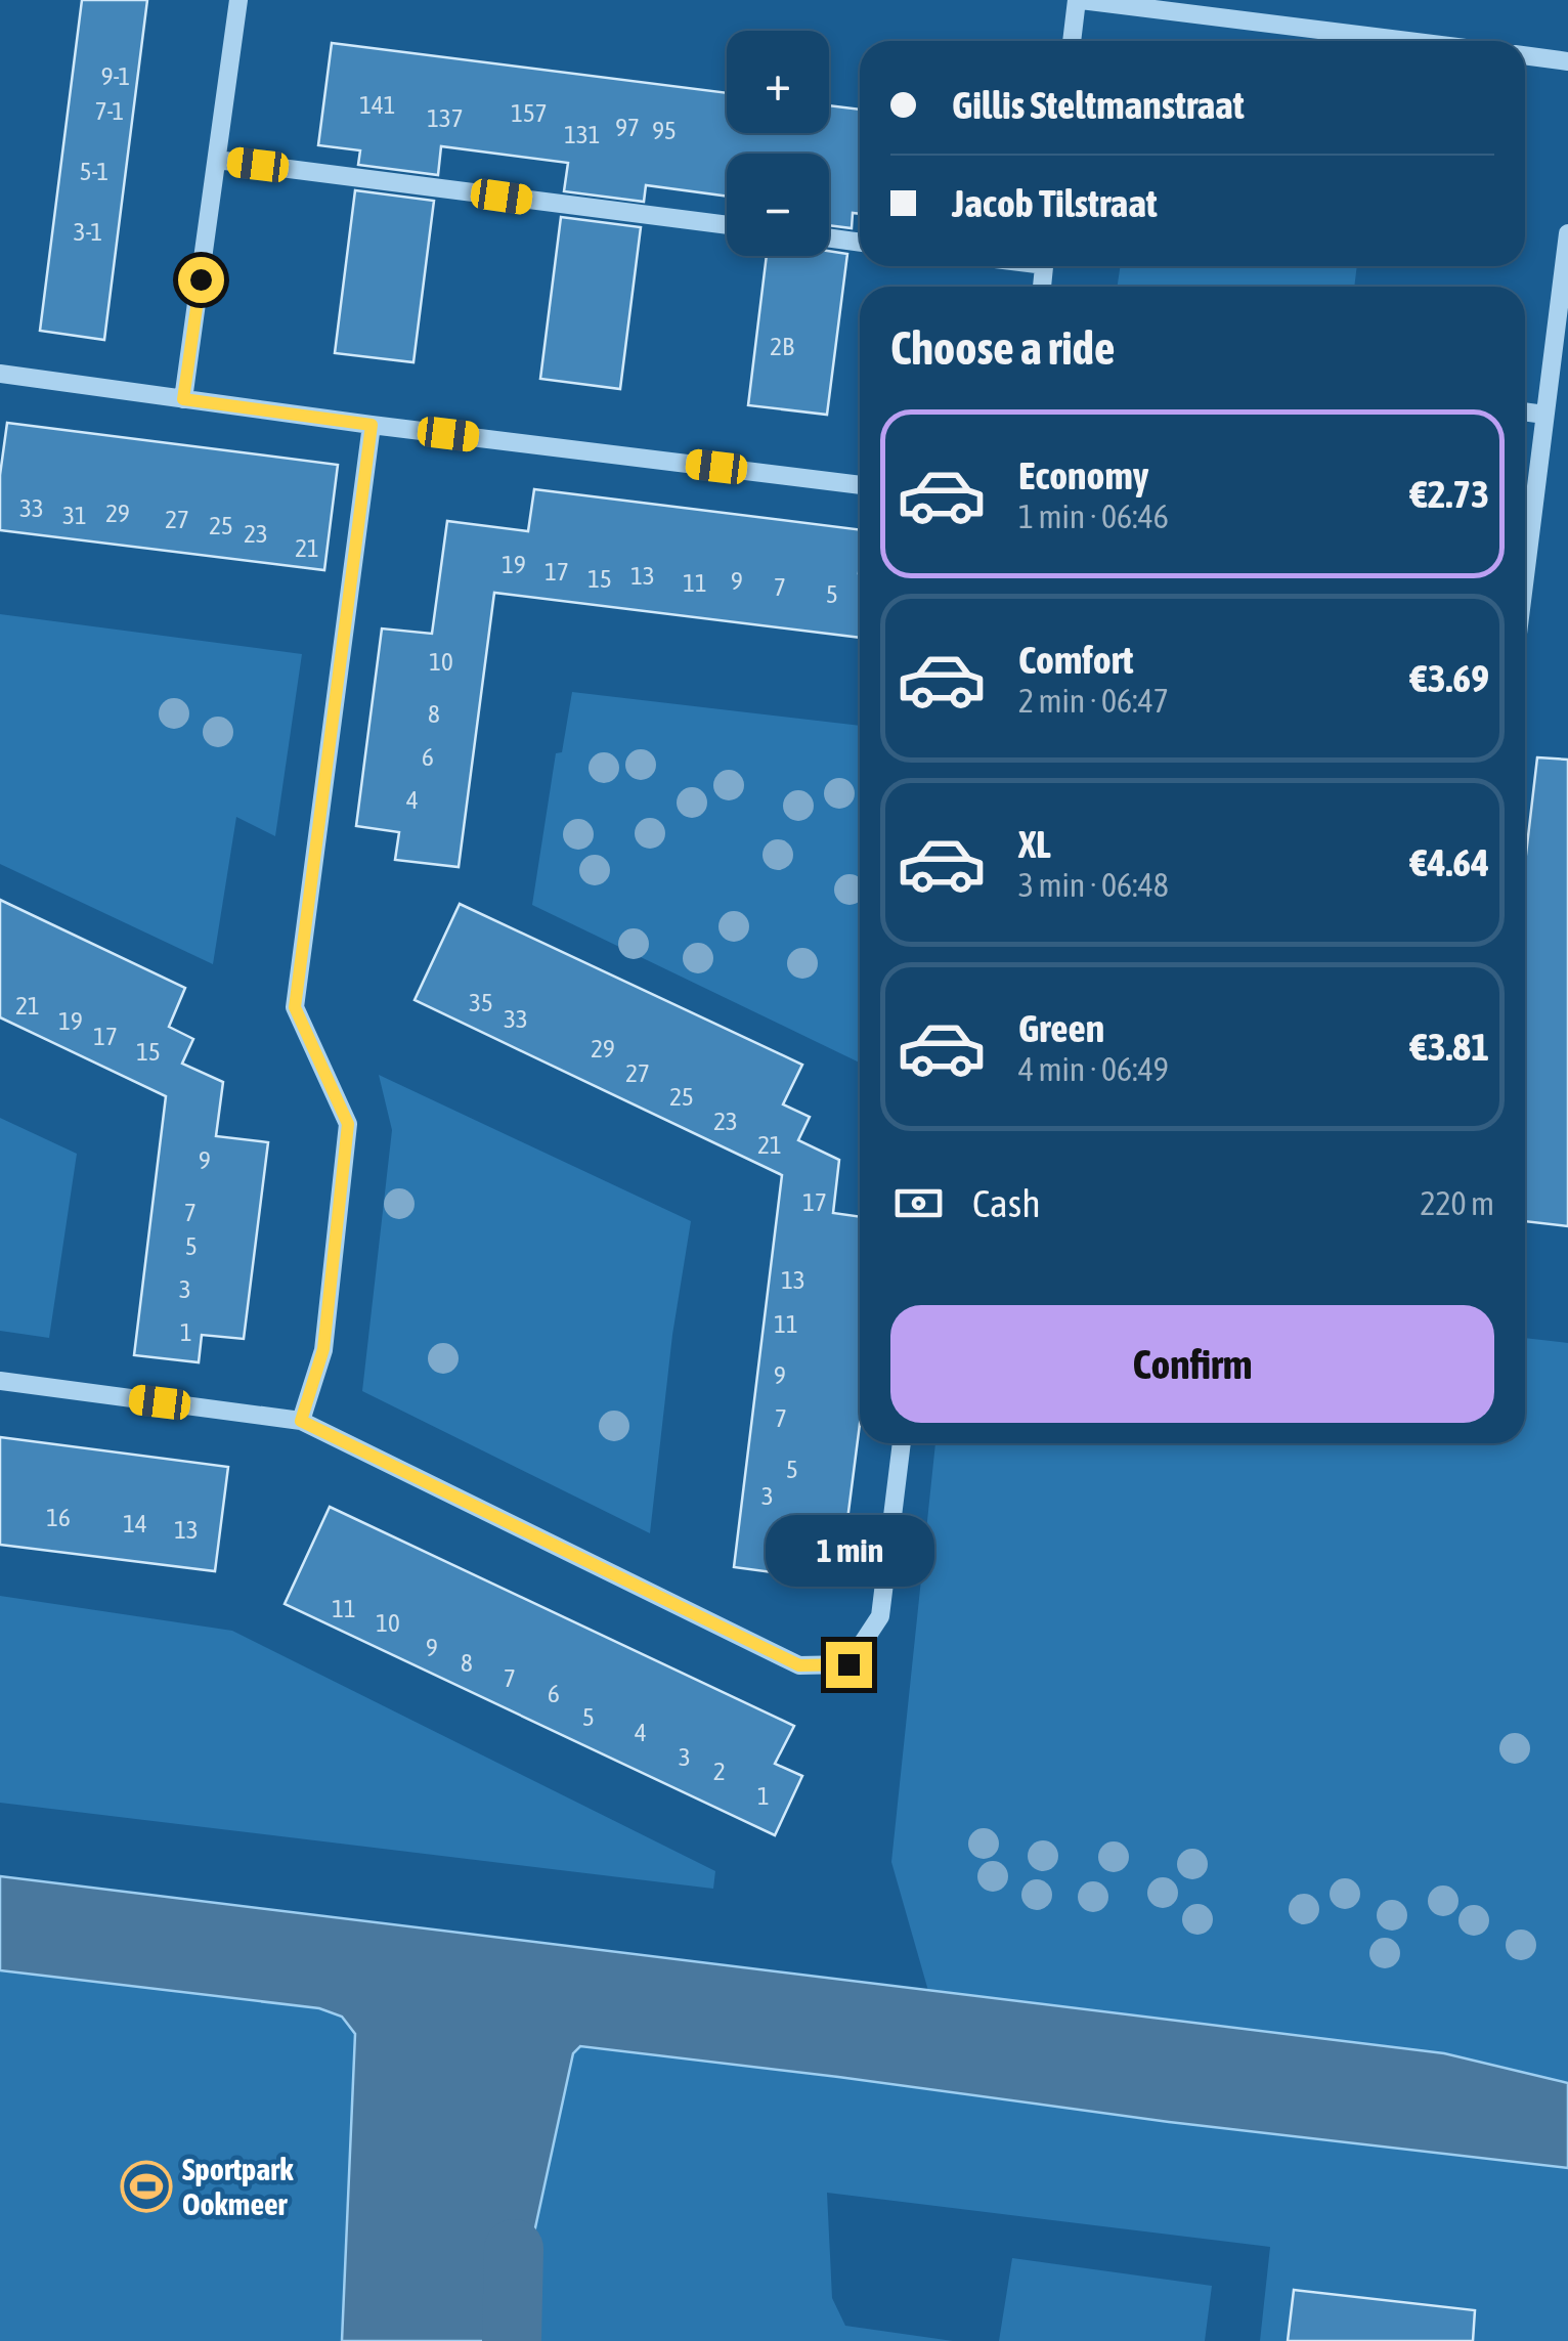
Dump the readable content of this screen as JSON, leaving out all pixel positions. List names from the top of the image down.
{
  "places": {
    "sports": ["Sportpark Ookmeer"]
  },
  "house_numbers": [
    "9-1",
    "141",
    "7-1",
    "157",
    "137",
    "97",
    "95",
    "131",
    "5-1",
    "3-1",
    "2B",
    "33",
    "29",
    "31",
    "27",
    "25",
    "23",
    "21",
    "19",
    "17",
    "13",
    "15",
    "9",
    "11",
    "7",
    "5",
    "10",
    "8",
    "6",
    "4",
    "35",
    "21",
    "33",
    "19",
    "17",
    "29",
    "15",
    "27",
    "25",
    "23",
    "21",
    "9",
    "17",
    "7",
    "5",
    "13",
    "3",
    "11",
    "1",
    "9",
    "7",
    "5",
    "3",
    "16",
    "14",
    "13",
    "11",
    "10",
    "9",
    "8",
    "7",
    "6",
    "5",
    "4",
    "3",
    "2",
    "1"
  ],
  "page": {
    "map_buttons": ["+", "−"],
    "banner": ["Gillis Steltmanstraat", "Jacob Tilstraat"],
    "heading": "Choose a ride",
    "list": [
      {
        "name": "Economy",
        "note": "1 min · 06:46",
        "value": "€2.73"
      },
      {
        "name": "Comfort",
        "note": "2 min · 06:47",
        "value": "€3.69"
      },
      {
        "name": "XL",
        "note": "3 min · 06:48",
        "value": "€4.64"
      },
      {
        "name": "Green",
        "note": "4 min · 06:49",
        "value": "€3.81"
      }
    ],
    "pay": ["Cash", "220 m"],
    "buttons": "Confirm",
    "bubble": "1 min"
  }
}
